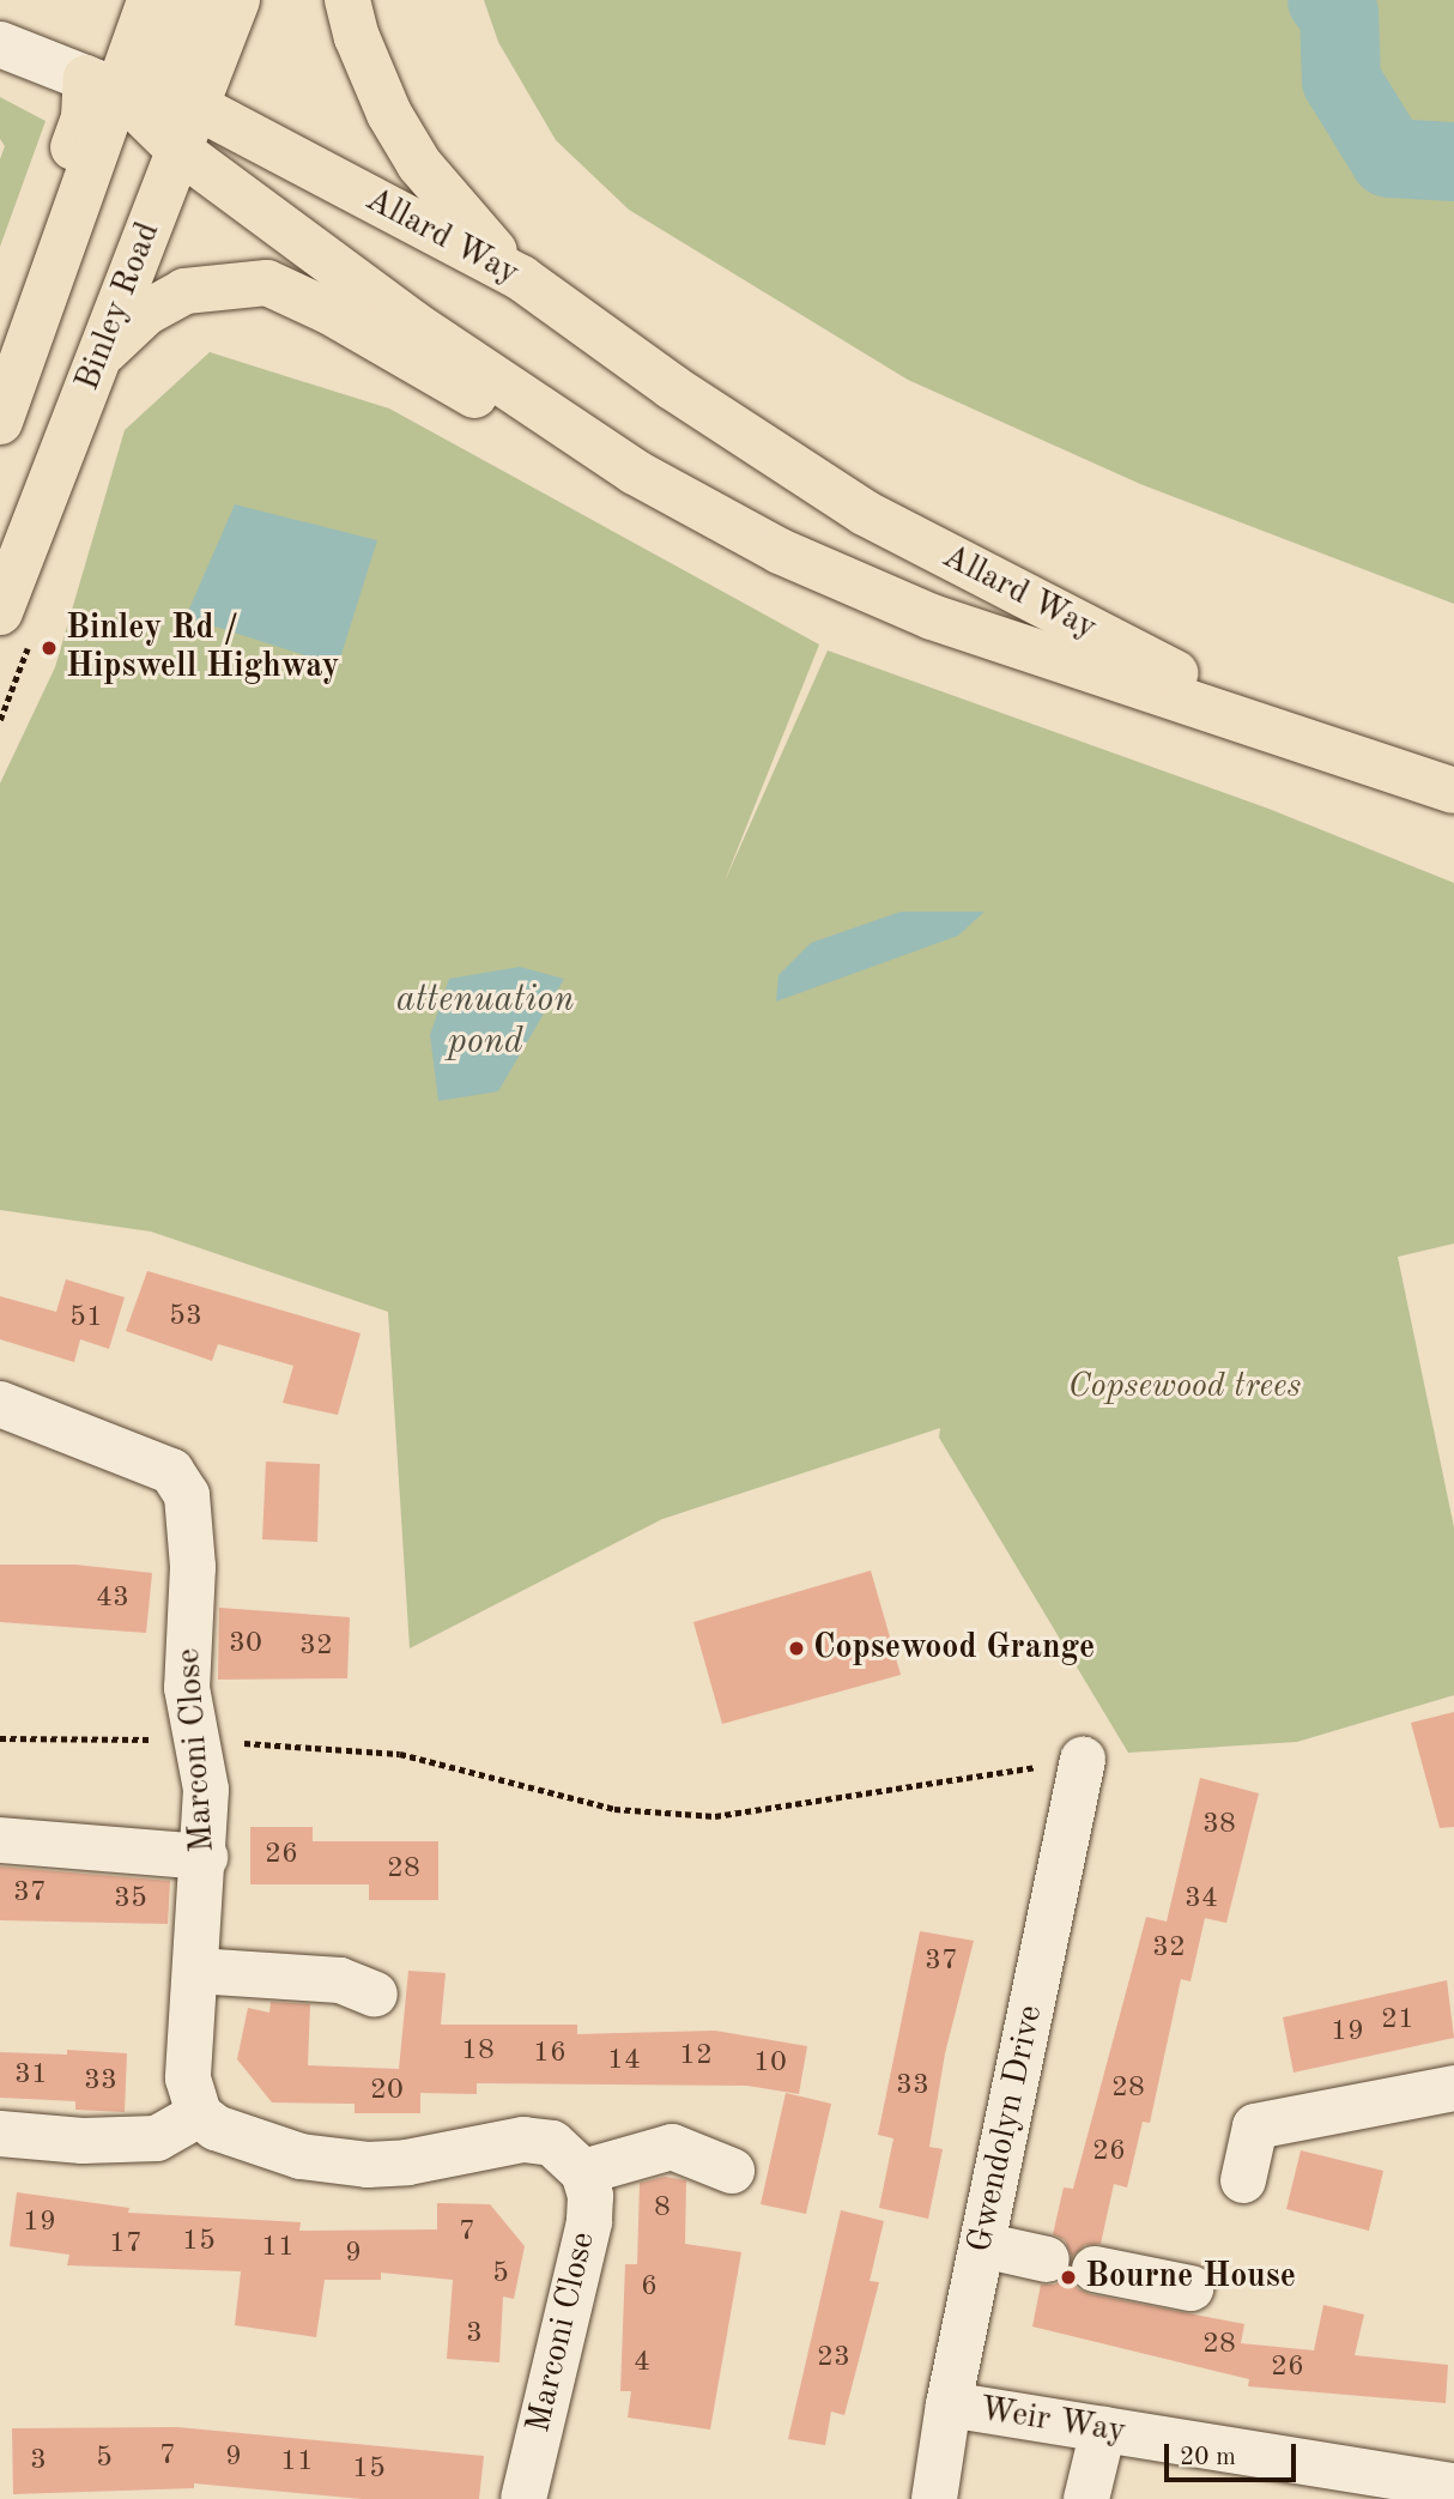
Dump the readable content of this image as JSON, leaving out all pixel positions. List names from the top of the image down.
{
  "streets": {
    "main road": ["Allard Way", "Binley Road"],
    "street": ["Marconi Close", "Gwendolyn Drive", "Weir Way"]
  },
  "crossings": [
    ["Allard Way", "Binley Road"],
    ["Gwendolyn Drive", "Weir Way"]
  ],
  "water": ["attenuation pond"],
  "parks": ["Copsewood trees"],
  "places": ["Binley Rd / Hipswell Highway", "Copsewood Grange", "Bourne House"],
  "house_numbers": [
    "53",
    "51",
    "43",
    "30",
    "32",
    "38",
    "26",
    "28",
    "37",
    "35",
    "34",
    "32",
    "37",
    "21",
    "19",
    "18",
    "16",
    "12",
    "14",
    "10",
    "31",
    "33",
    "33",
    "28",
    "20",
    "26",
    "8",
    "19",
    "7",
    "15",
    "17",
    "11",
    "9",
    "5",
    "6",
    "3",
    "28",
    "23",
    "4",
    "26",
    "7",
    "9",
    "5",
    "3",
    "11",
    "15"
  ],
  "scale_bar": "20 m"
}
